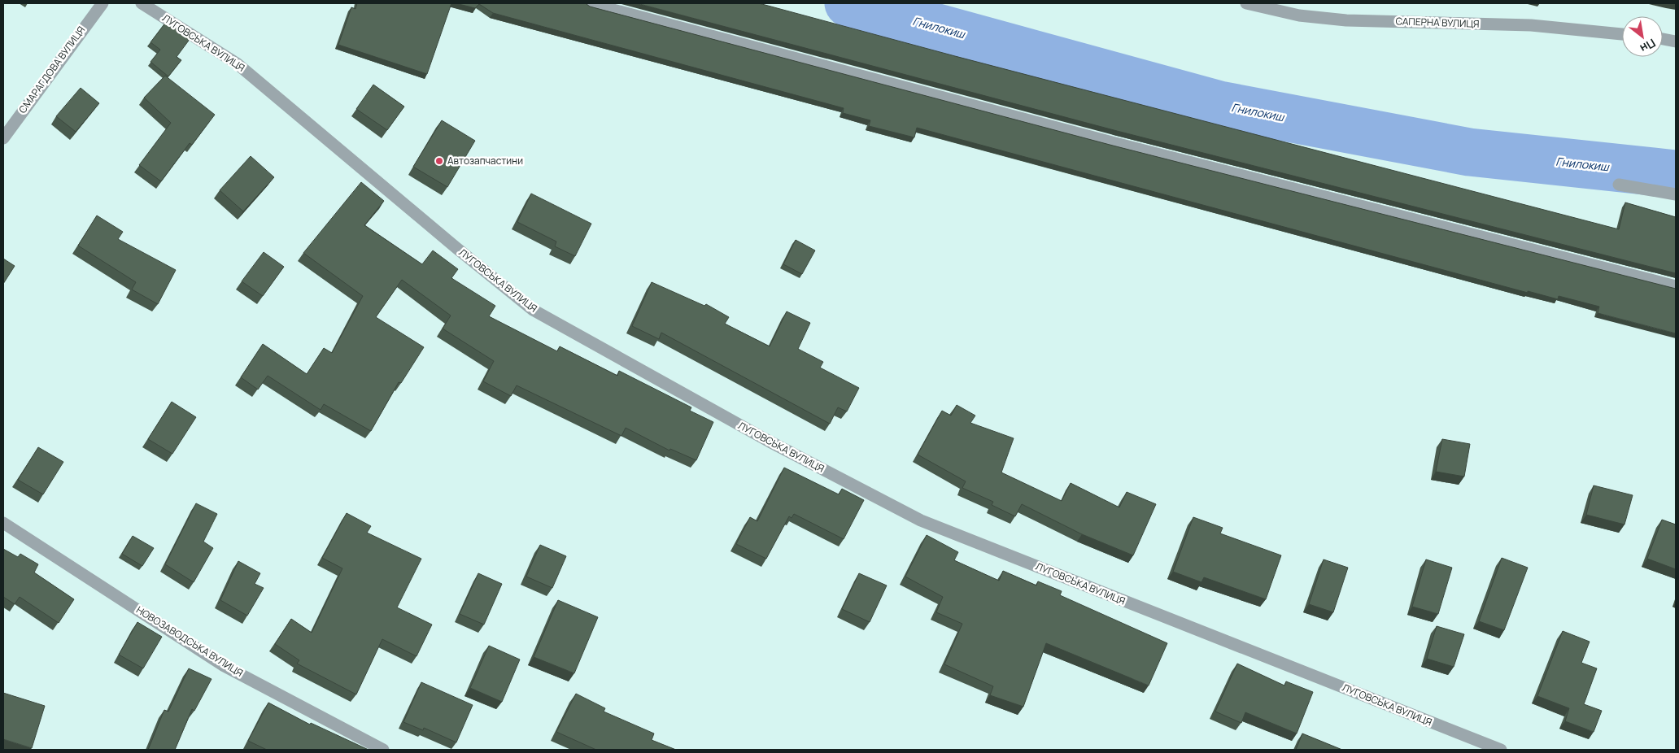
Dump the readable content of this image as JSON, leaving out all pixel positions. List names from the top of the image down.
{
  "streets": {
    "street": [
      "САПЕРНА ВУЛИЦЯ",
      "ЛУГОВСЬКА ВУЛИЦЯ",
      "СМАРАГДОВА ВУЛИЦЯ",
      "НОВОЗАВОДСЬКА ВУЛИЦЯ"
    ]
  },
  "water": ["Гнилокиш"],
  "places": ["Автозапчастини"],
  "north": "bottom right"
}
